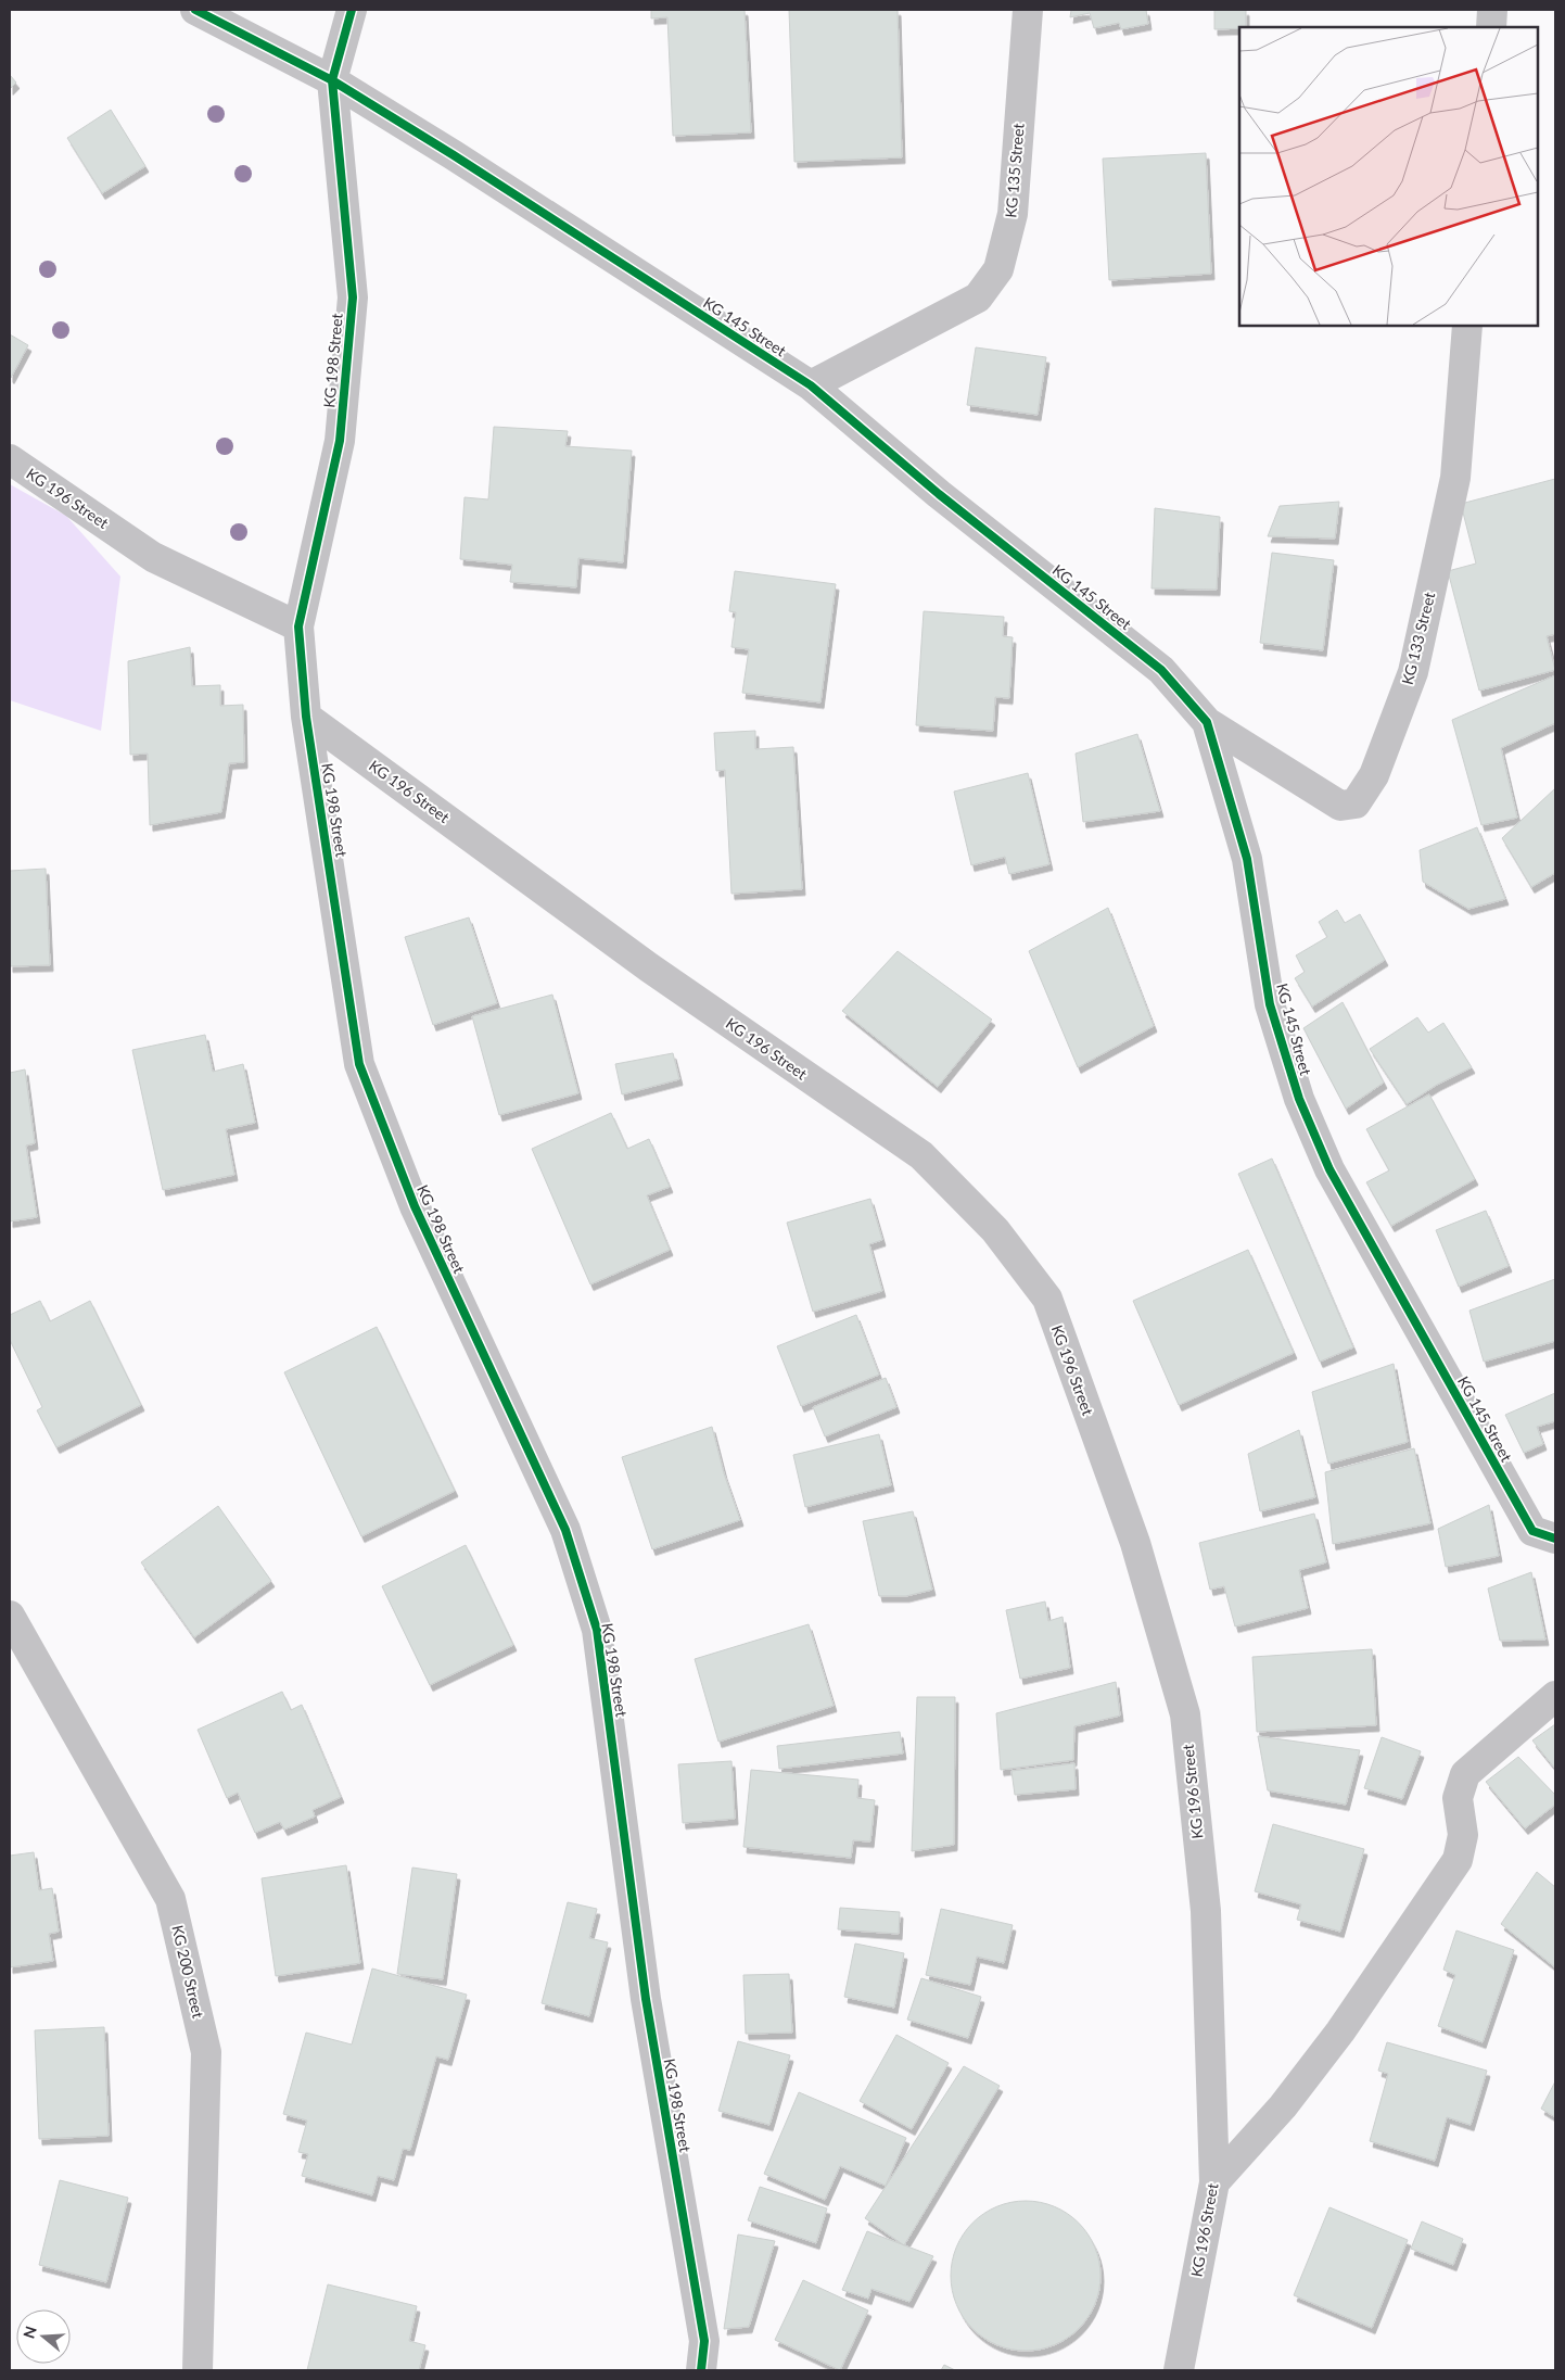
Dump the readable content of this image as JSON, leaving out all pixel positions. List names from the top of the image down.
{
  "streets": {
    "street": [
      "KG 135 Street",
      "KG 145 Street",
      "KG 198 Street",
      "KG 196 Street",
      "KG 133 Street",
      "KG 200 Street"
    ]
  },
  "crossings": [
    ["KG 135 Street", "KG 145 Street"],
    ["KG 145 Street", "KG 198 Street"],
    ["KG 145 Street", "KG 133 Street"],
    ["KG 198 Street", "KG 196 Street"]
  ],
  "north": "left"
}
